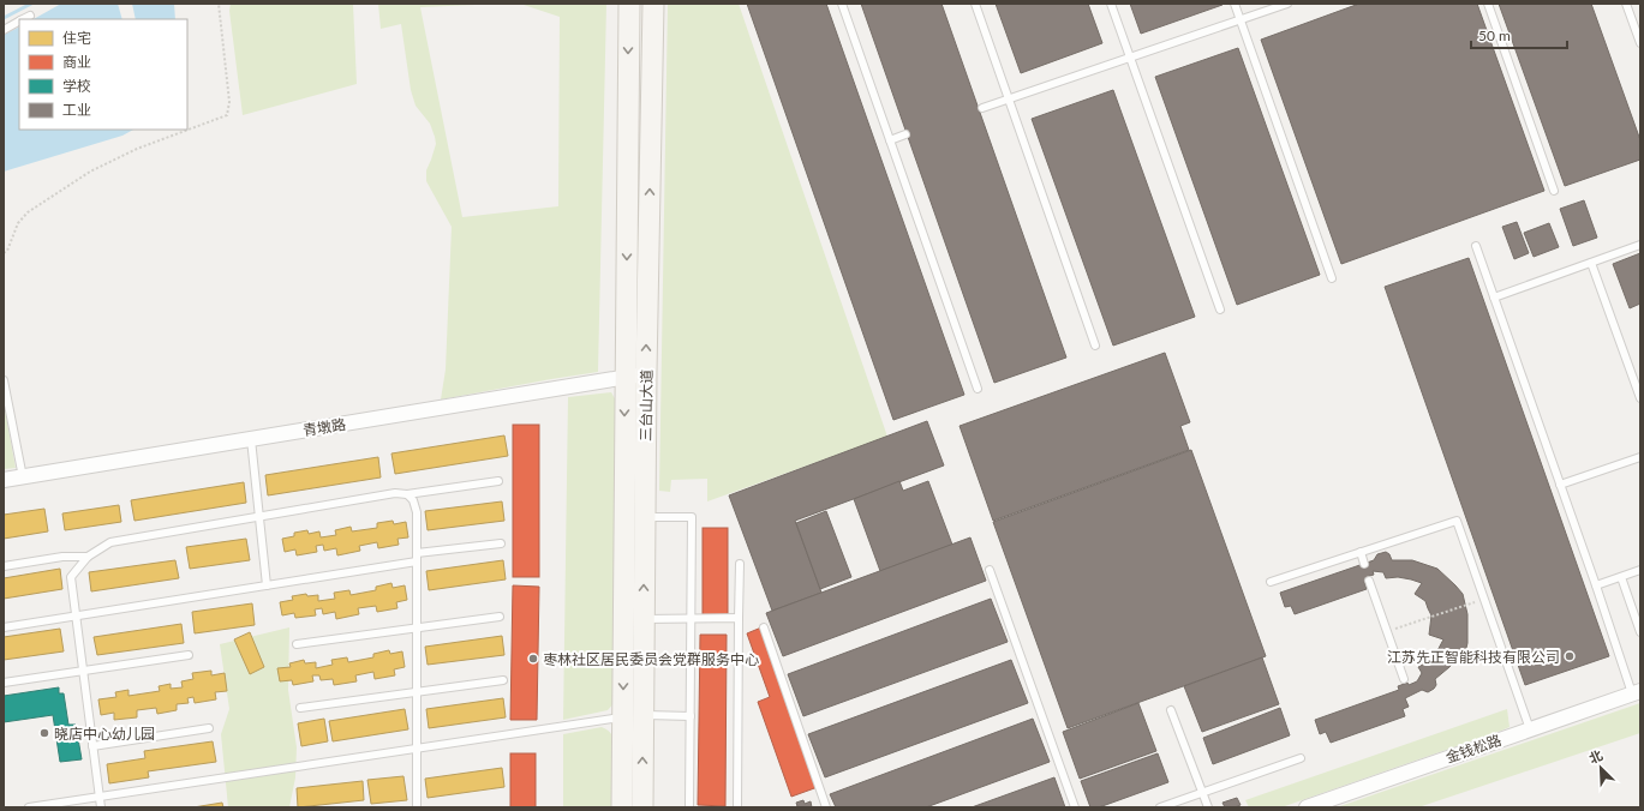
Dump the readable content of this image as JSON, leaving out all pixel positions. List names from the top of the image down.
{
  "streets": {
    "main road": ["三台山大道"],
    "street": ["青墩路", "金钱松路"]
  },
  "crossings": [
    ["三台山大道", "青墩路"]
  ],
  "places": ["江苏先正智能科技有限公司", "枣林社区居民委员会党群服务中心", "晓店中心幼儿园"],
  "legend": [
    "住宅",
    "商业",
    "学校",
    "工业"
  ],
  "scale_bar": "50 m",
  "north": "top left"
}
